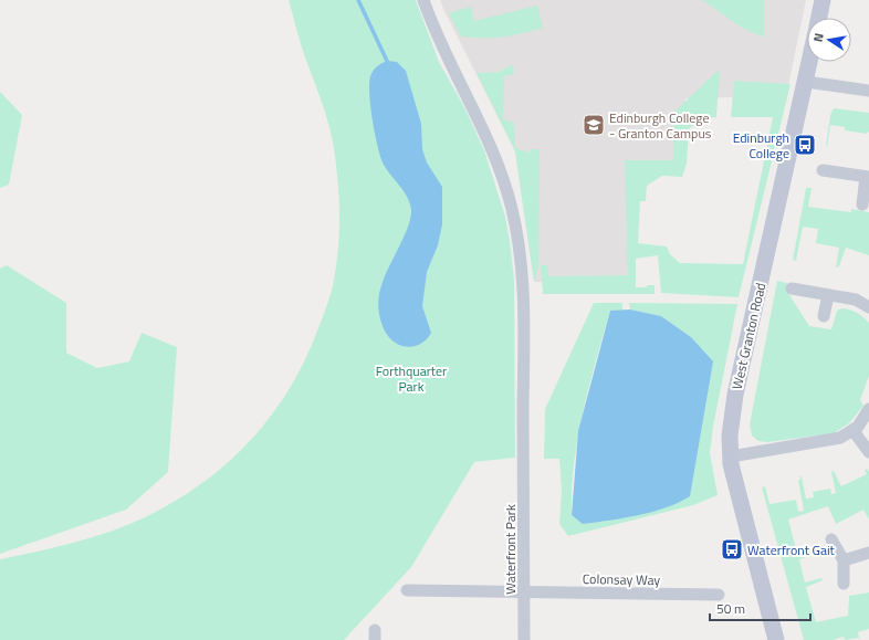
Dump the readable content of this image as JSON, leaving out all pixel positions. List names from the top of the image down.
{
  "streets": {
    "street": ["West Granton Road", "Waterfront Park", "Colonsay Way"]
  },
  "crossings": [
    ["Waterfront Park", "Colonsay Way"]
  ],
  "parks": ["Forthquarter Park"],
  "places": {
    "school or university": ["Edinburgh College - Granton Campus"],
    "bus stop": ["Edinburgh College", "Waterfront Gait"]
  },
  "scale_bar": "50 m",
  "north": "left"
}
